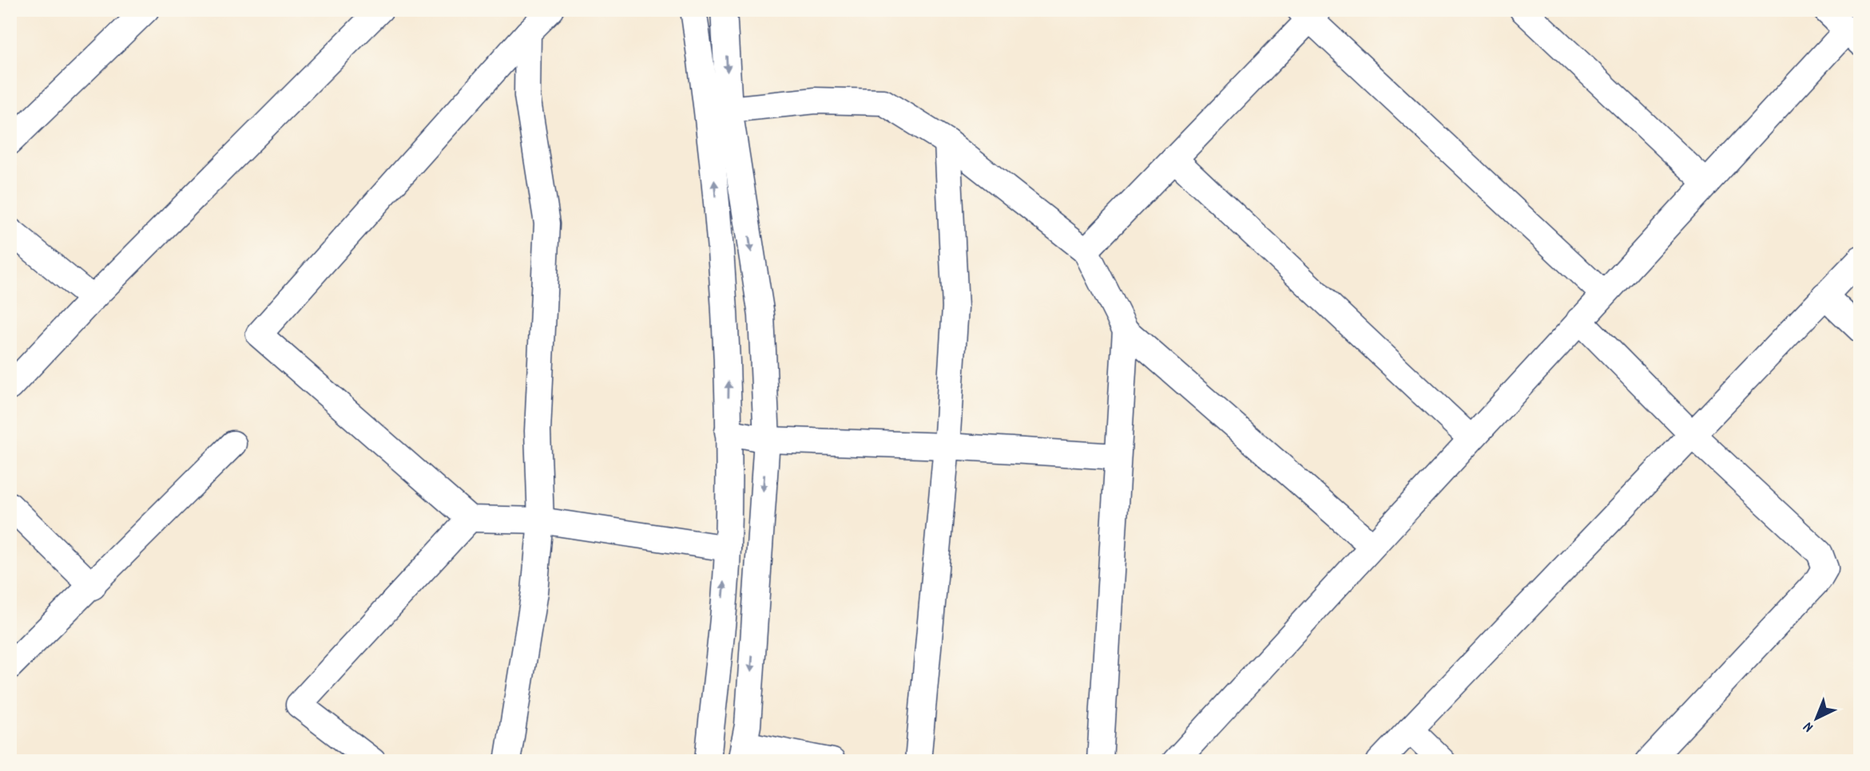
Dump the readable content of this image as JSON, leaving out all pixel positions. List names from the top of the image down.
{
  "north": "bottom left"
}
